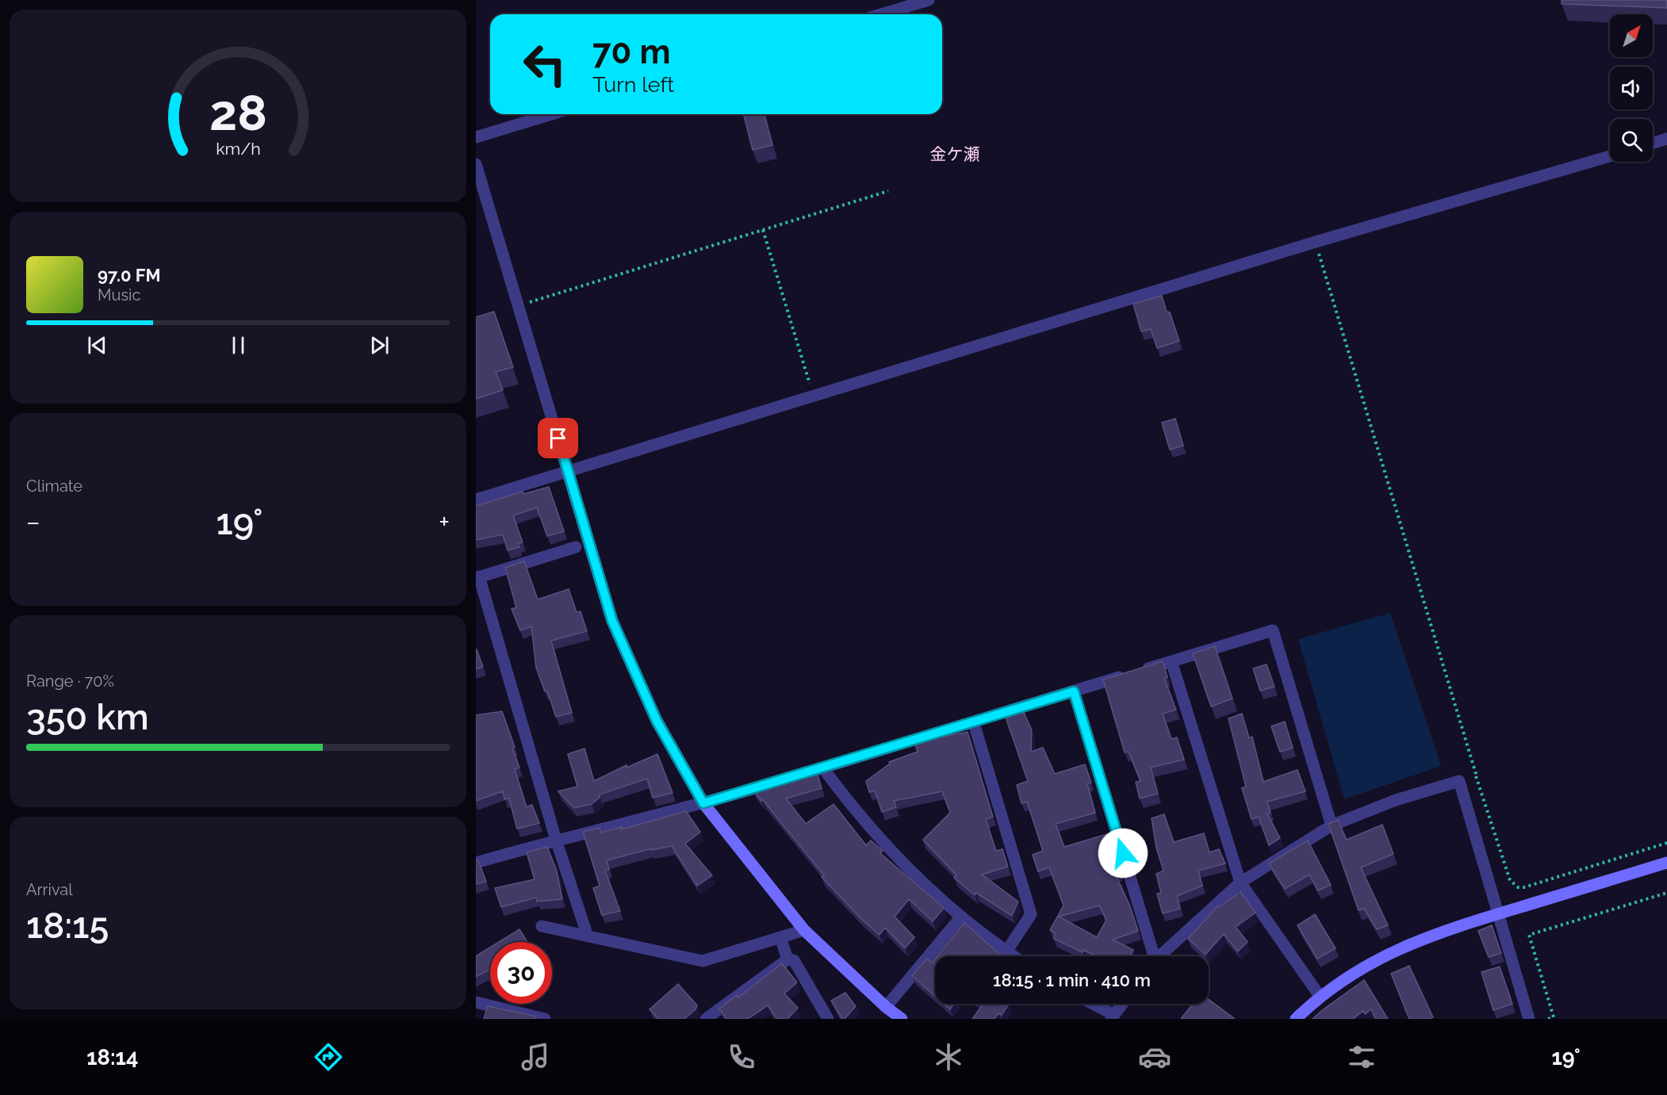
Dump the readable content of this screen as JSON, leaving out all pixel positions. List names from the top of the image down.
{
  "districts": ["金ケ瀬"],
  "north": "top right",
  "page": {
    "turn": ["70 m", "Turn left"],
    "song": ["97.0 FM", "Music"],
    "tile": [
      "Climate",
      ["Range · 70%", "350 km"],
      ["Arrival", "18:15"]
    ],
    "heat": ["−", "19°", "+"],
    "limit": "30",
    "trip": "18:15 · 1 min · 410 m",
    "tabs": ["18:14", "19°"],
    "gauge": ["28", "km/h"]
  }
}
